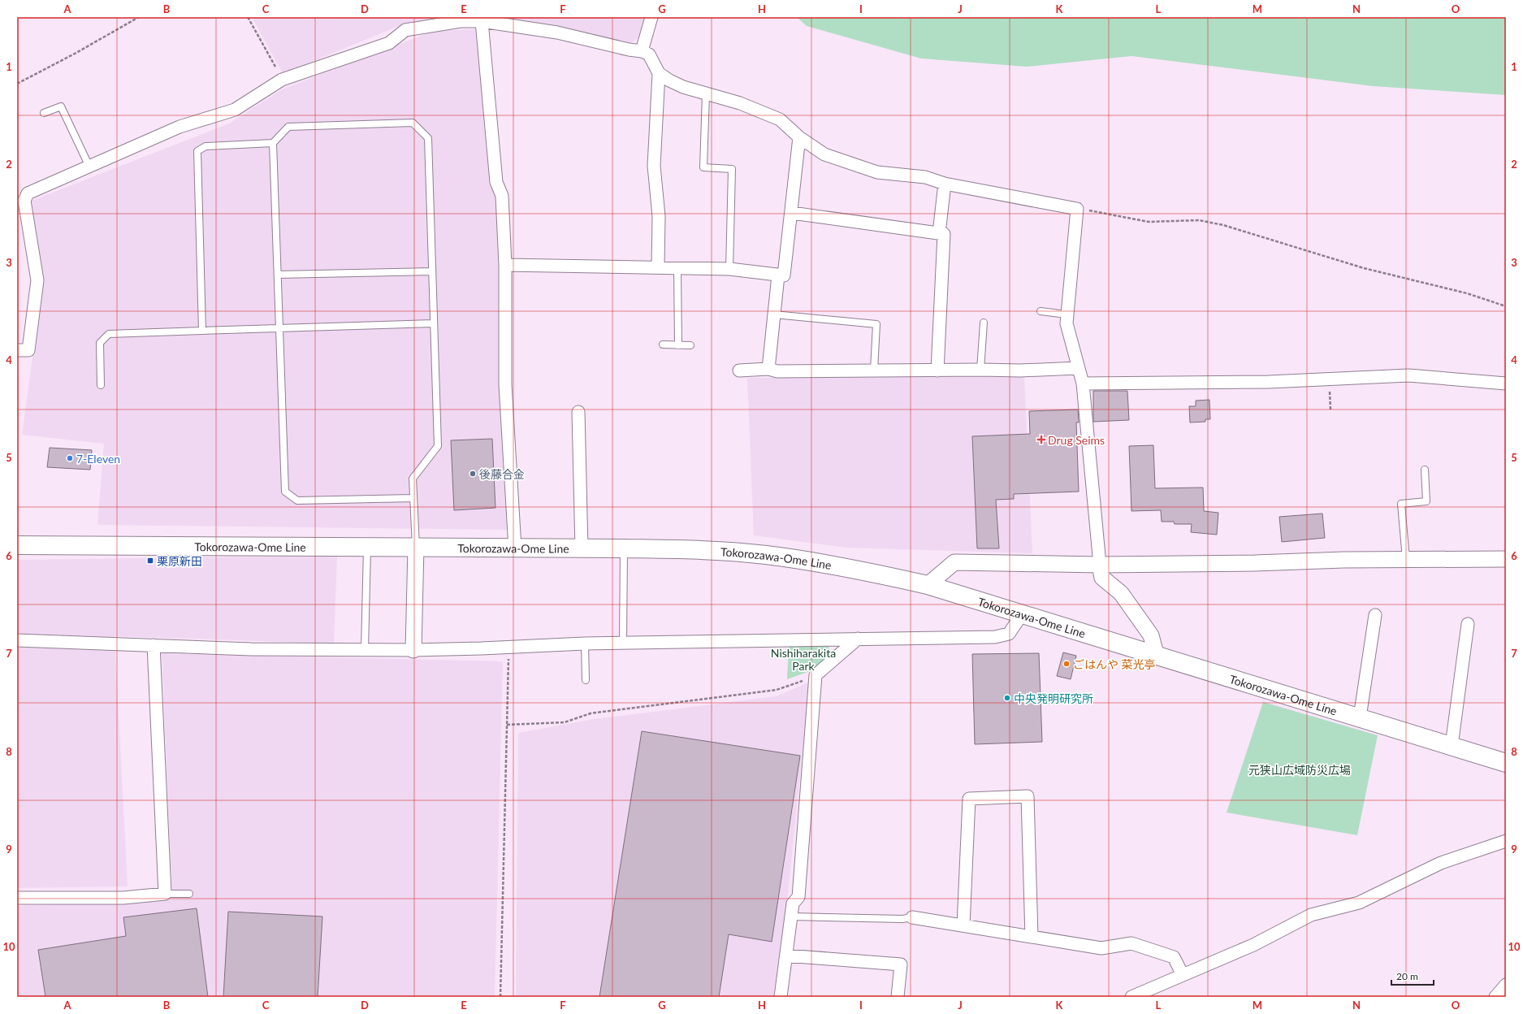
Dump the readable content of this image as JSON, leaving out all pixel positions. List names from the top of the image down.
{
  "streets": {
    "main road": ["Tokorozawa-Ome Line"]
  },
  "parks": ["Nishiharakita Park", "元狭山広域防災広場"],
  "places": {
    "health": ["Drug Seims"],
    "other": [
      "7-Eleven",
      "後藤合金",
      "ごはんや 菜光亭",
      "中央発明研究所"
    ],
    "transit": ["栗原新田"]
  },
  "scale_bar": "20 m",
  "grid": {
    "columns": [
      "A",
      "B",
      "C",
      "D",
      "E",
      "F",
      "G",
      "H",
      "I",
      "J",
      "K",
      "L",
      "M",
      "N",
      "O"
    ],
    "rows": [
      "1",
      "2",
      "3",
      "4",
      "5",
      "6",
      "7",
      "8",
      "9",
      "10"
    ]
  }
}
